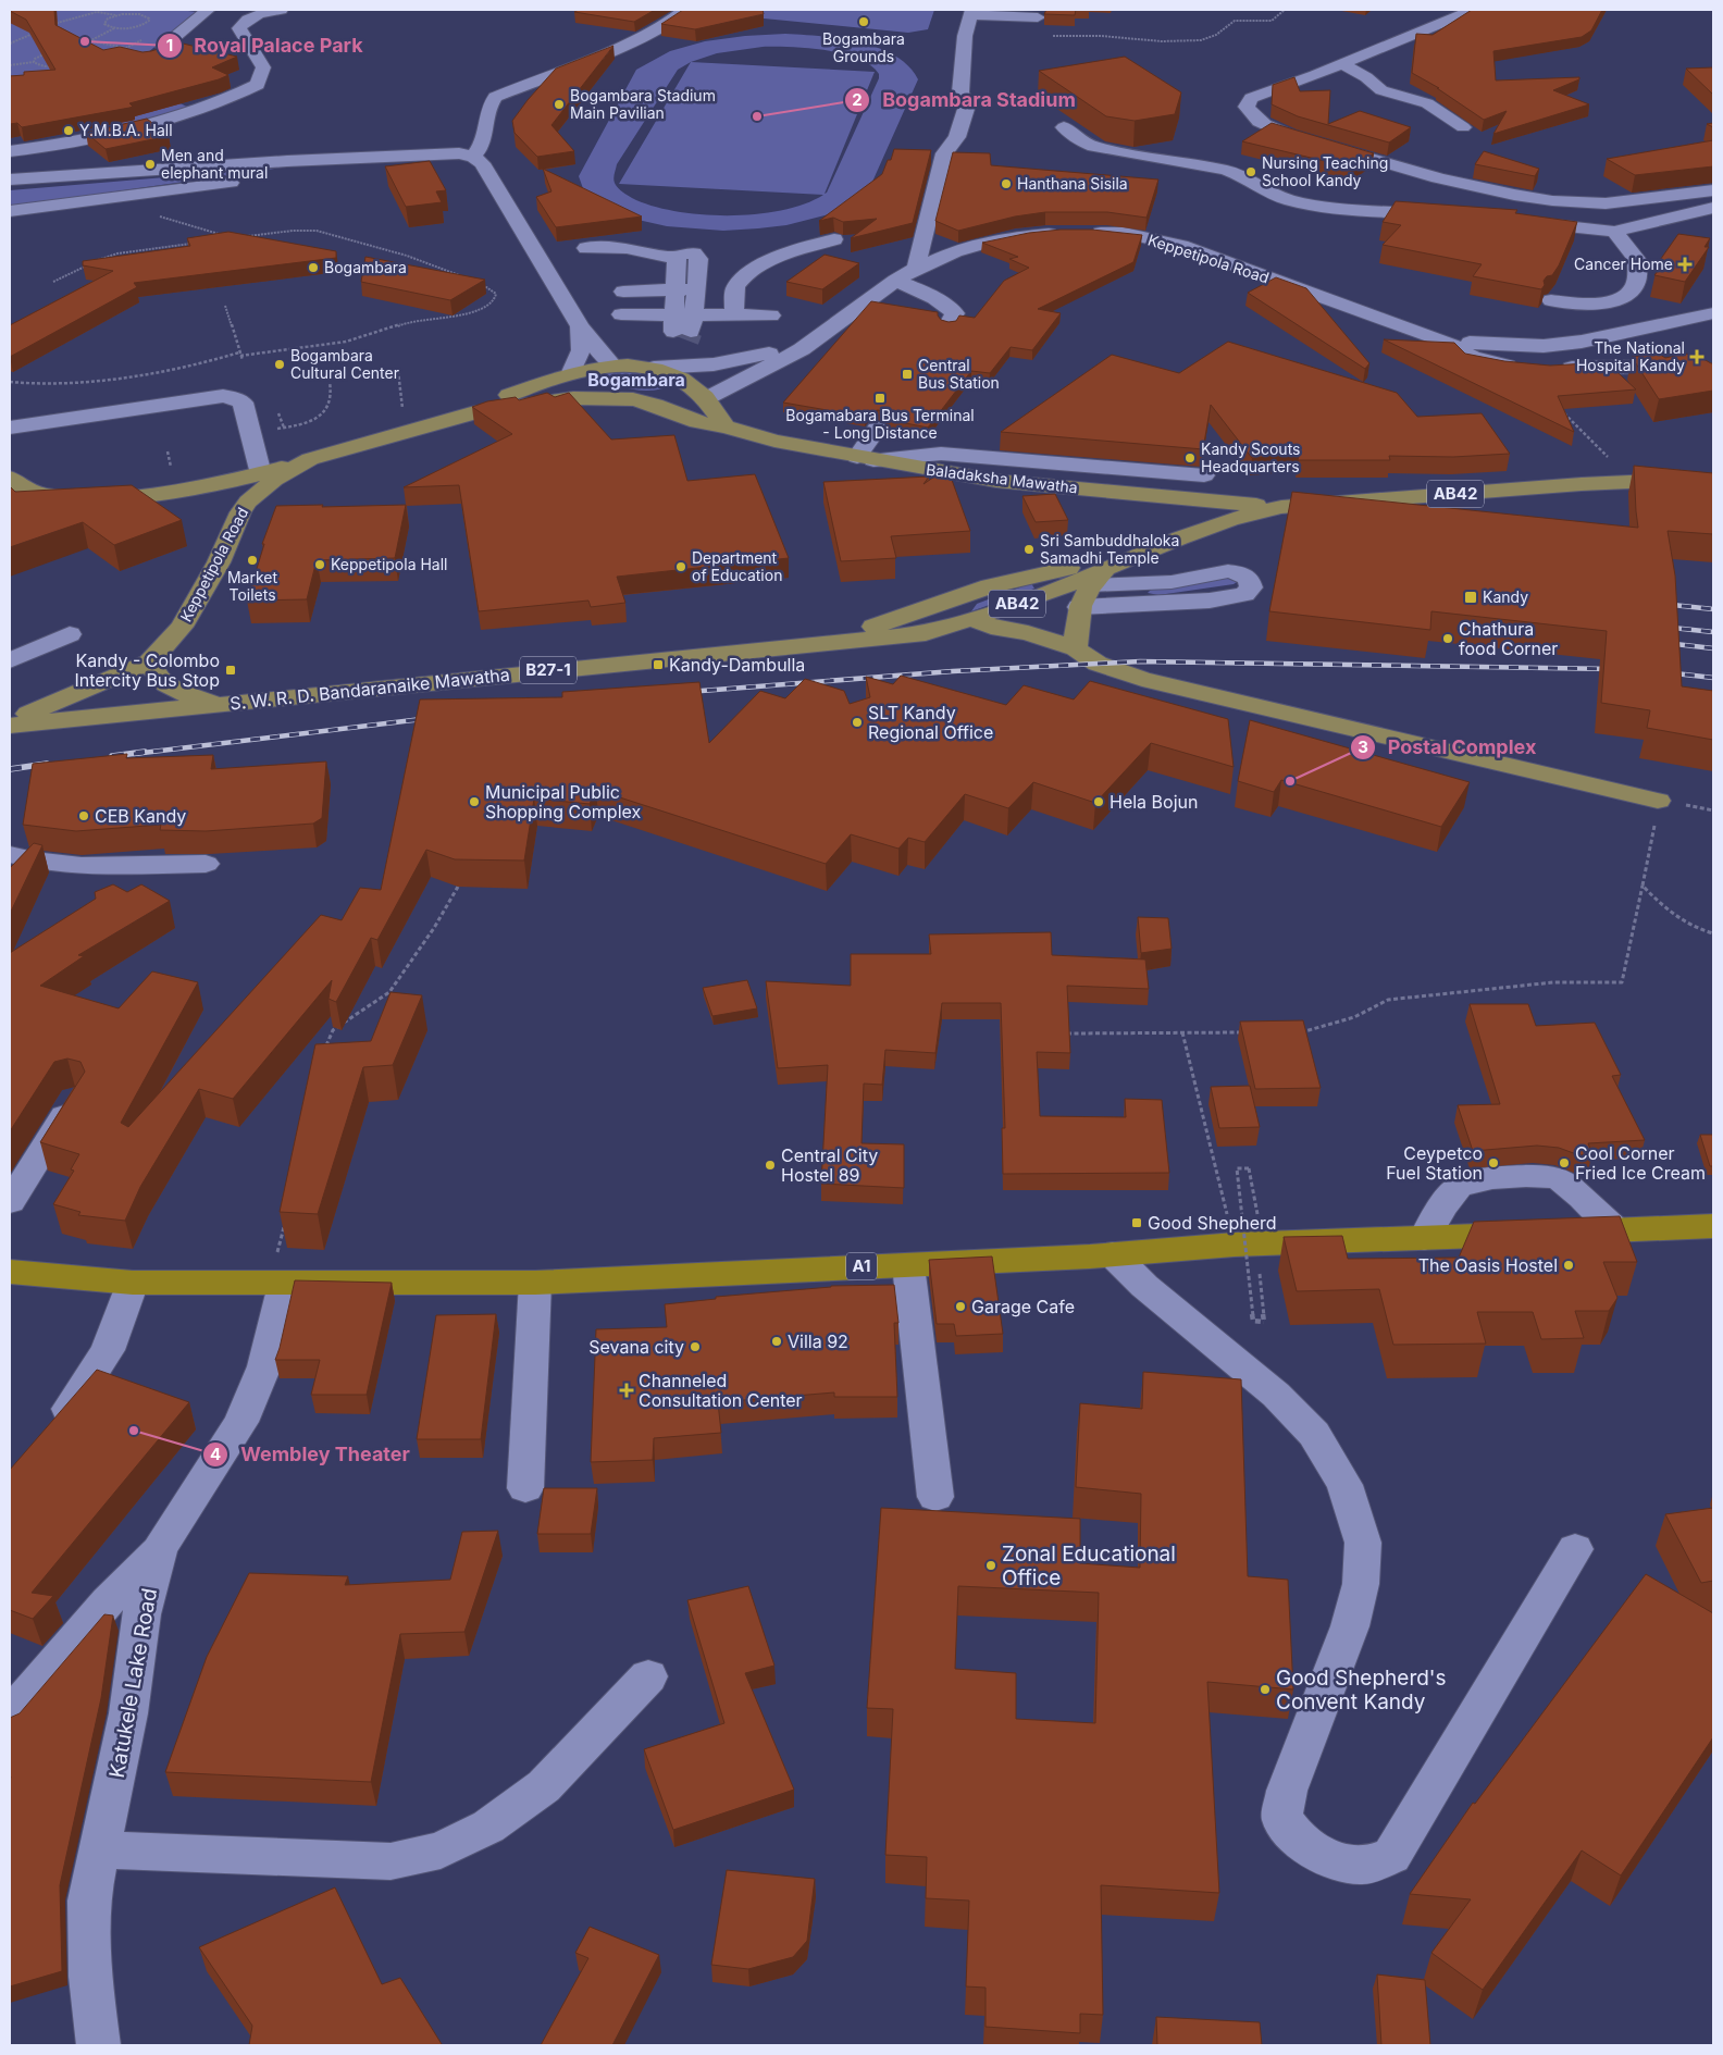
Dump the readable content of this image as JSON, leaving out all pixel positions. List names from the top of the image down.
{
  "streets": {
    "highway": ["A1"],
    "main road": [
      "Keppetipola Road",
      "Baladaksha Mawatha",
      "AB42",
      "B27-1",
      "S. W. R. D. Bandaranaike Mawatha"
    ],
    "street": ["Katukele Lake Road"]
  },
  "crossings": [
    ["Keppetipola Road", "Baladaksha Mawatha"],
    ["Baladaksha Mawatha", "AB42"],
    ["AB42", "S. W. R. D. Bandaranaike Mawatha"],
    ["A1", "Katukele Lake Road"]
  ],
  "districts": ["Bogambara"],
  "places": {
    "other": [
      "Bogambara Grounds",
      "Royal Palace Park",
      "Bogambara Stadium Main Pavilian",
      "Bogambara Stadium",
      "Y.M.B.A. Hall",
      "Men and elephant mural",
      "Nursing Teaching School Kandy",
      "Hanthana Sisila",
      "Bogambara",
      "Bogambara Cultural Center",
      "Kandy Scouts Headquarters",
      "Sri Sambuddhaloka Samadhi Temple",
      "Market Toilets",
      "Keppetipola Hall",
      "Department of Education",
      "Chathura food Corner",
      "SLT Kandy Regional Office",
      "Postal Complex",
      "Municipal Public Shopping Complex",
      "Hela Bojun",
      "CEB Kandy",
      "Ceypetco Fuel Station",
      "Cool Corner Fried Ice Cream",
      "Central City Hostel 89",
      "The Oasis Hostel",
      "Garage Cafe",
      "Villa 92",
      "Sevana city",
      "Wembley Theater",
      "Zonal Educational Office",
      "Good Shepherd's Convent Kandy"
    ],
    "health": ["Cancer Home", "The National Hospital Kandy", "Channeled Consultation Center"],
    "transit": [
      "Central Bus Station",
      "Bogamabara Bus Terminal - Long Distance",
      "Kandy",
      "Kandy-Dambulla",
      "Kandy - Colombo Intercity Bus Stop",
      "Good Shepherd"
    ]
  }
}
